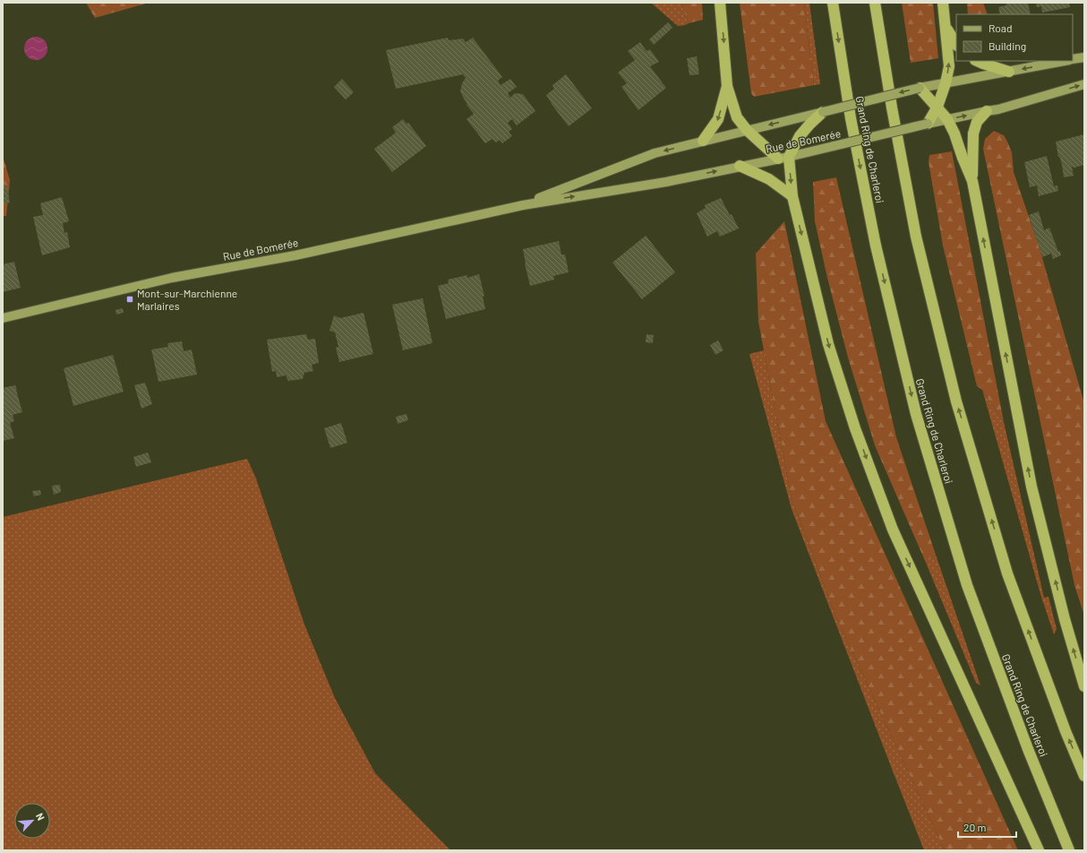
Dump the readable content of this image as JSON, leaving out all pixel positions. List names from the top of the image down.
{
  "streets": {
    "highway": ["Grand Ring de Charleroi"],
    "main road": ["Rue de Bomerée"]
  },
  "places": {
    "transit": ["Mont-sur-Marchienne Marlaires"]
  },
  "legend": ["Road", "Building"],
  "scale_bar": "20 m",
  "north": "top right"
}
